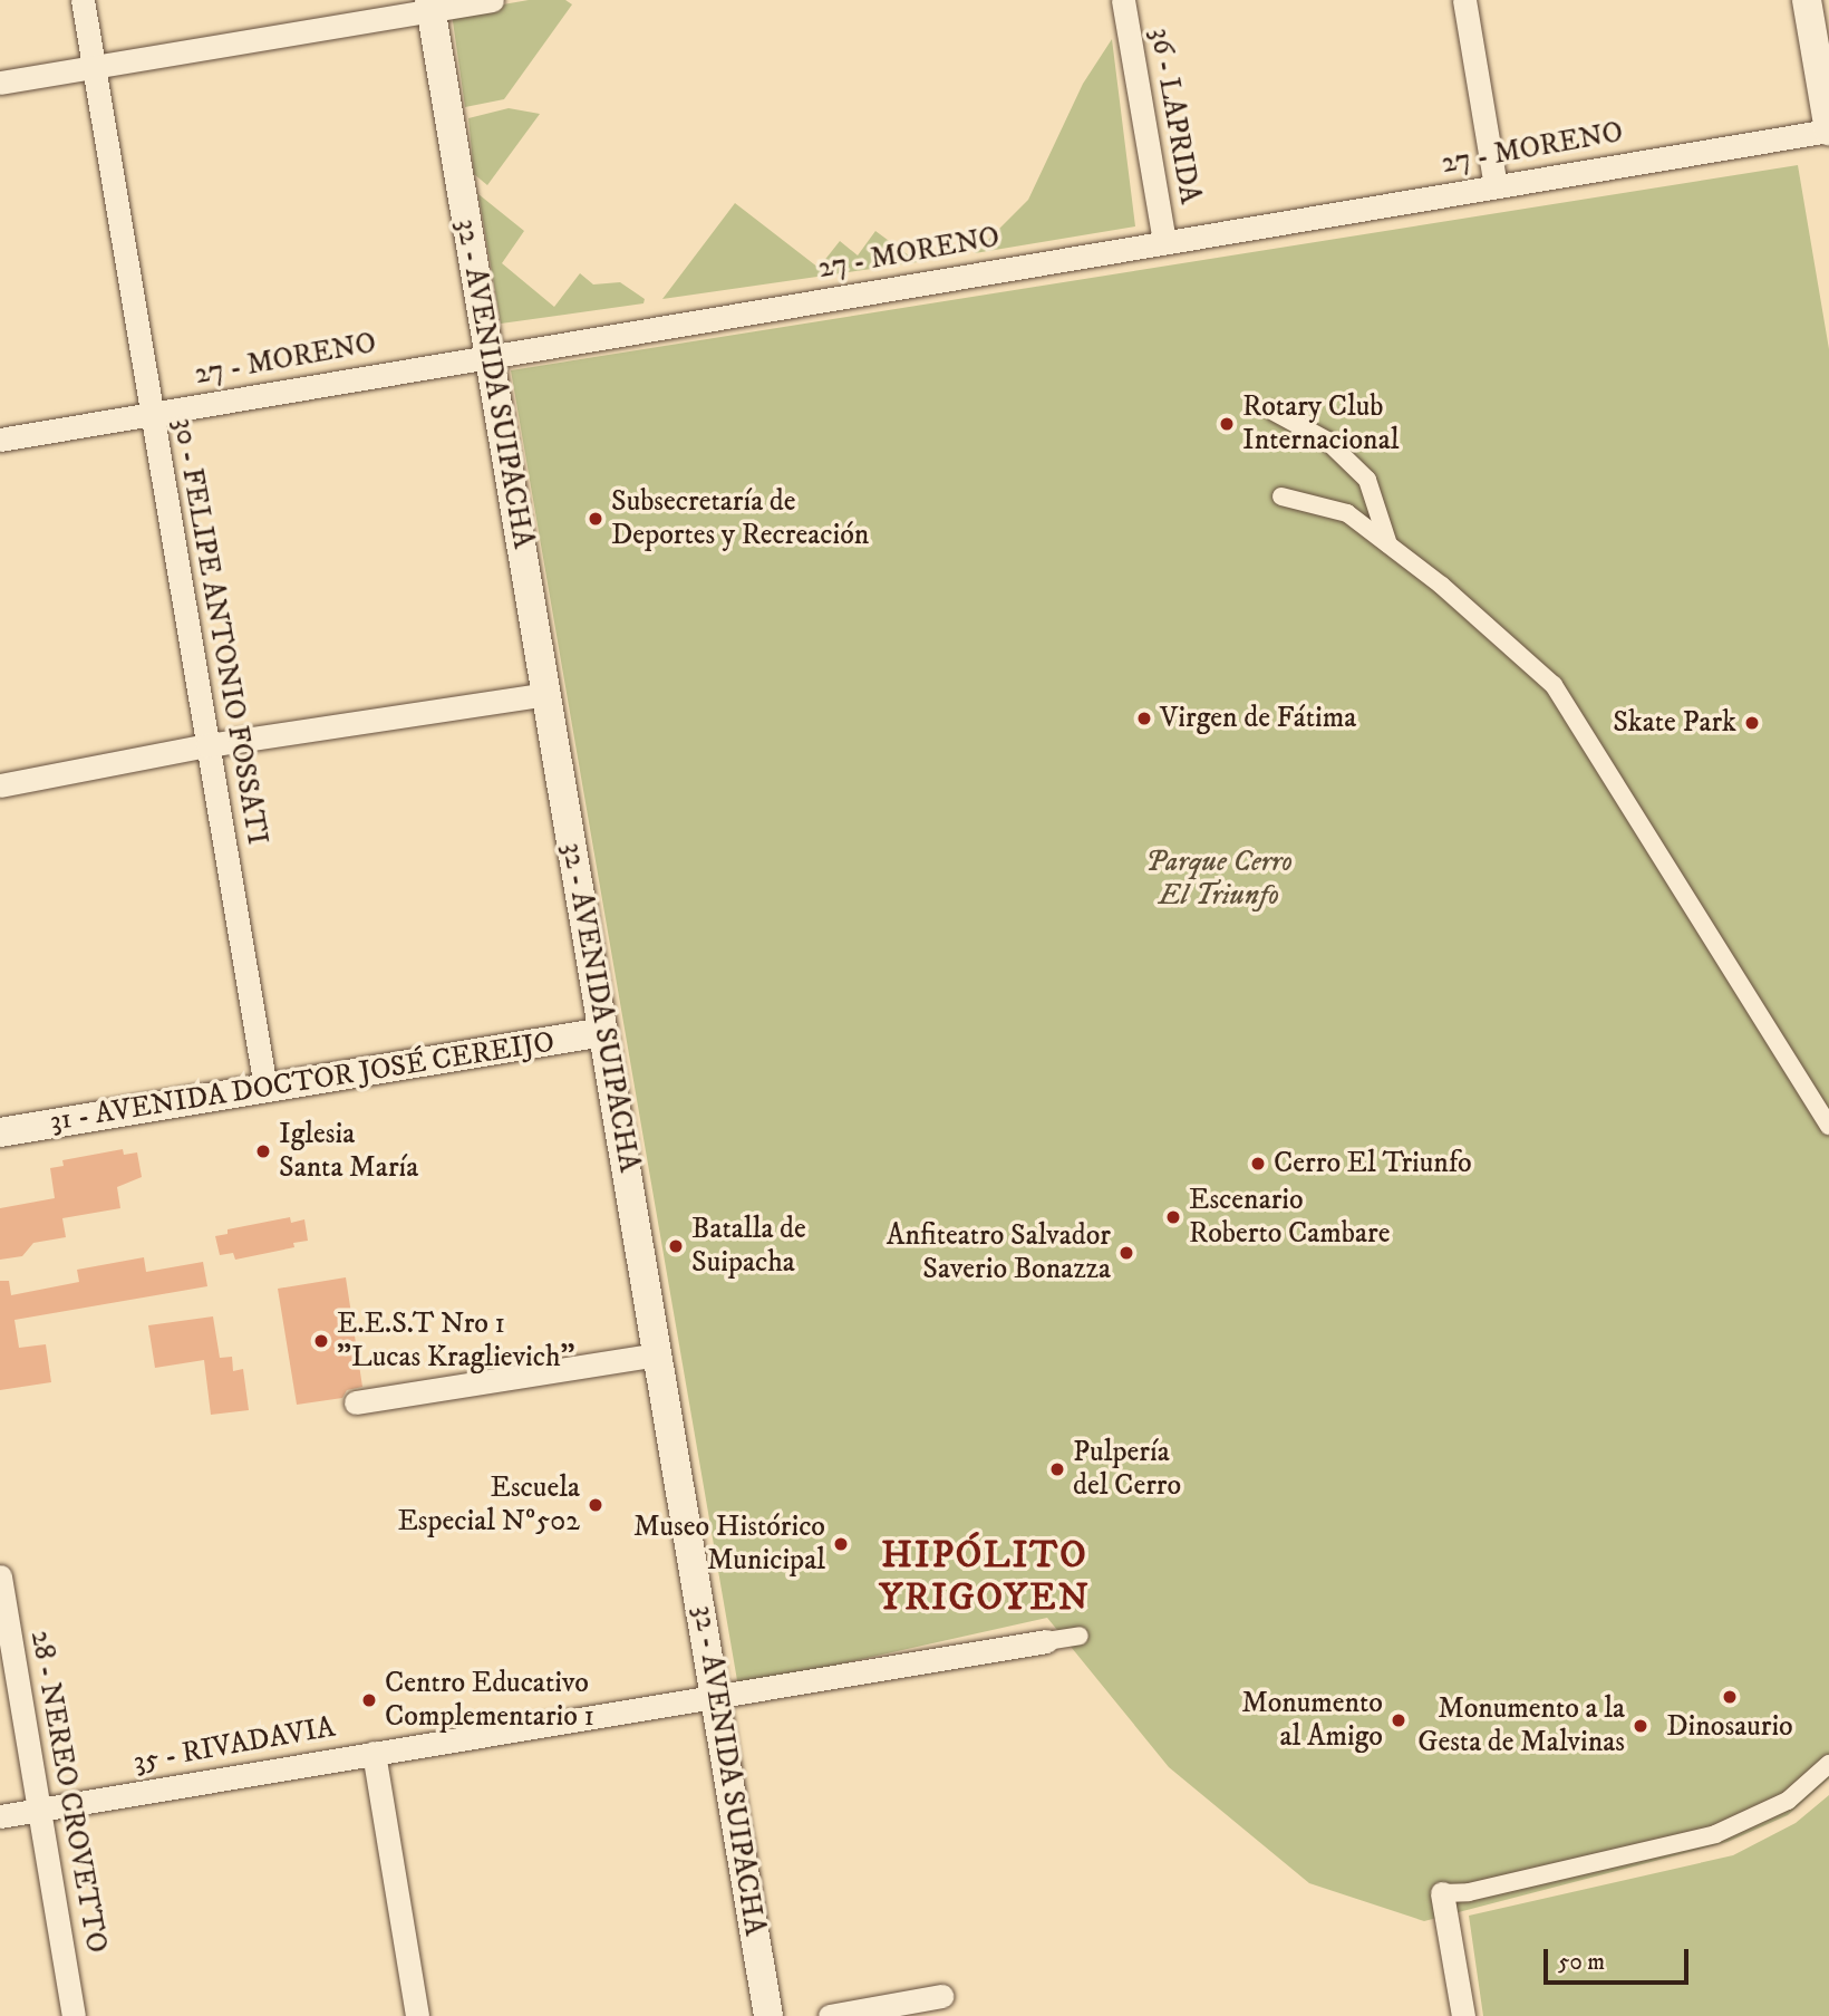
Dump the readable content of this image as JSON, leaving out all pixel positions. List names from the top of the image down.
{
  "streets": {
    "street": [
      "36 - LAPRIDA",
      "27 - MORENO",
      "32 - AVENIDA SUIPACHA",
      "30 - FELIPE ANTONIO FOSSATI",
      "31 - AVENIDA DOCTOR JOSÉ CEREIJO",
      "35 - RIVADAVIA",
      "28 - NEREO CROVETTO"
    ]
  },
  "crossings": [
    ["36 - LAPRIDA", "27 - MORENO"],
    ["27 - MORENO", "32 - AVENIDA SUIPACHA"],
    ["27 - MORENO", "30 - FELIPE ANTONIO FOSSATI"],
    ["32 - AVENIDA SUIPACHA", "31 - AVENIDA DOCTOR JOSÉ CEREIJO"],
    ["32 - AVENIDA SUIPACHA", "35 - RIVADAVIA"],
    ["30 - FELIPE ANTONIO FOSSATI", "31 - AVENIDA DOCTOR JOSÉ CEREIJO"],
    ["35 - RIVADAVIA", "28 - NEREO CROVETTO"]
  ],
  "districts": ["HIPÓLITO YRIGOYEN"],
  "parks": ["Parque Cerro El Triunfo"],
  "places": [
    "Rotary Club Internacional",
    "Subsecretaría de Deportes y Recreación",
    "Virgen de Fátima",
    "Skate Park",
    "Iglesia Santa María",
    "Cerro El Triunfo",
    "Escenario Roberto Cambare",
    "Batalla de Suipacha",
    "Anfiteatro Salvador Saverio Bonazza",
    "E.E.S.T Nro 1 \"Lucas Kraglievich\"",
    "Pulpería del Cerro",
    "Escuela Especial Nº502",
    "Museo Histórico Municipal",
    "Dinosaurio",
    "Centro Educativo Complementario 1",
    "Monumento al Amigo",
    "Monumento a la Gesta de Malvinas"
  ],
  "scale_bar": "50 m"
}
